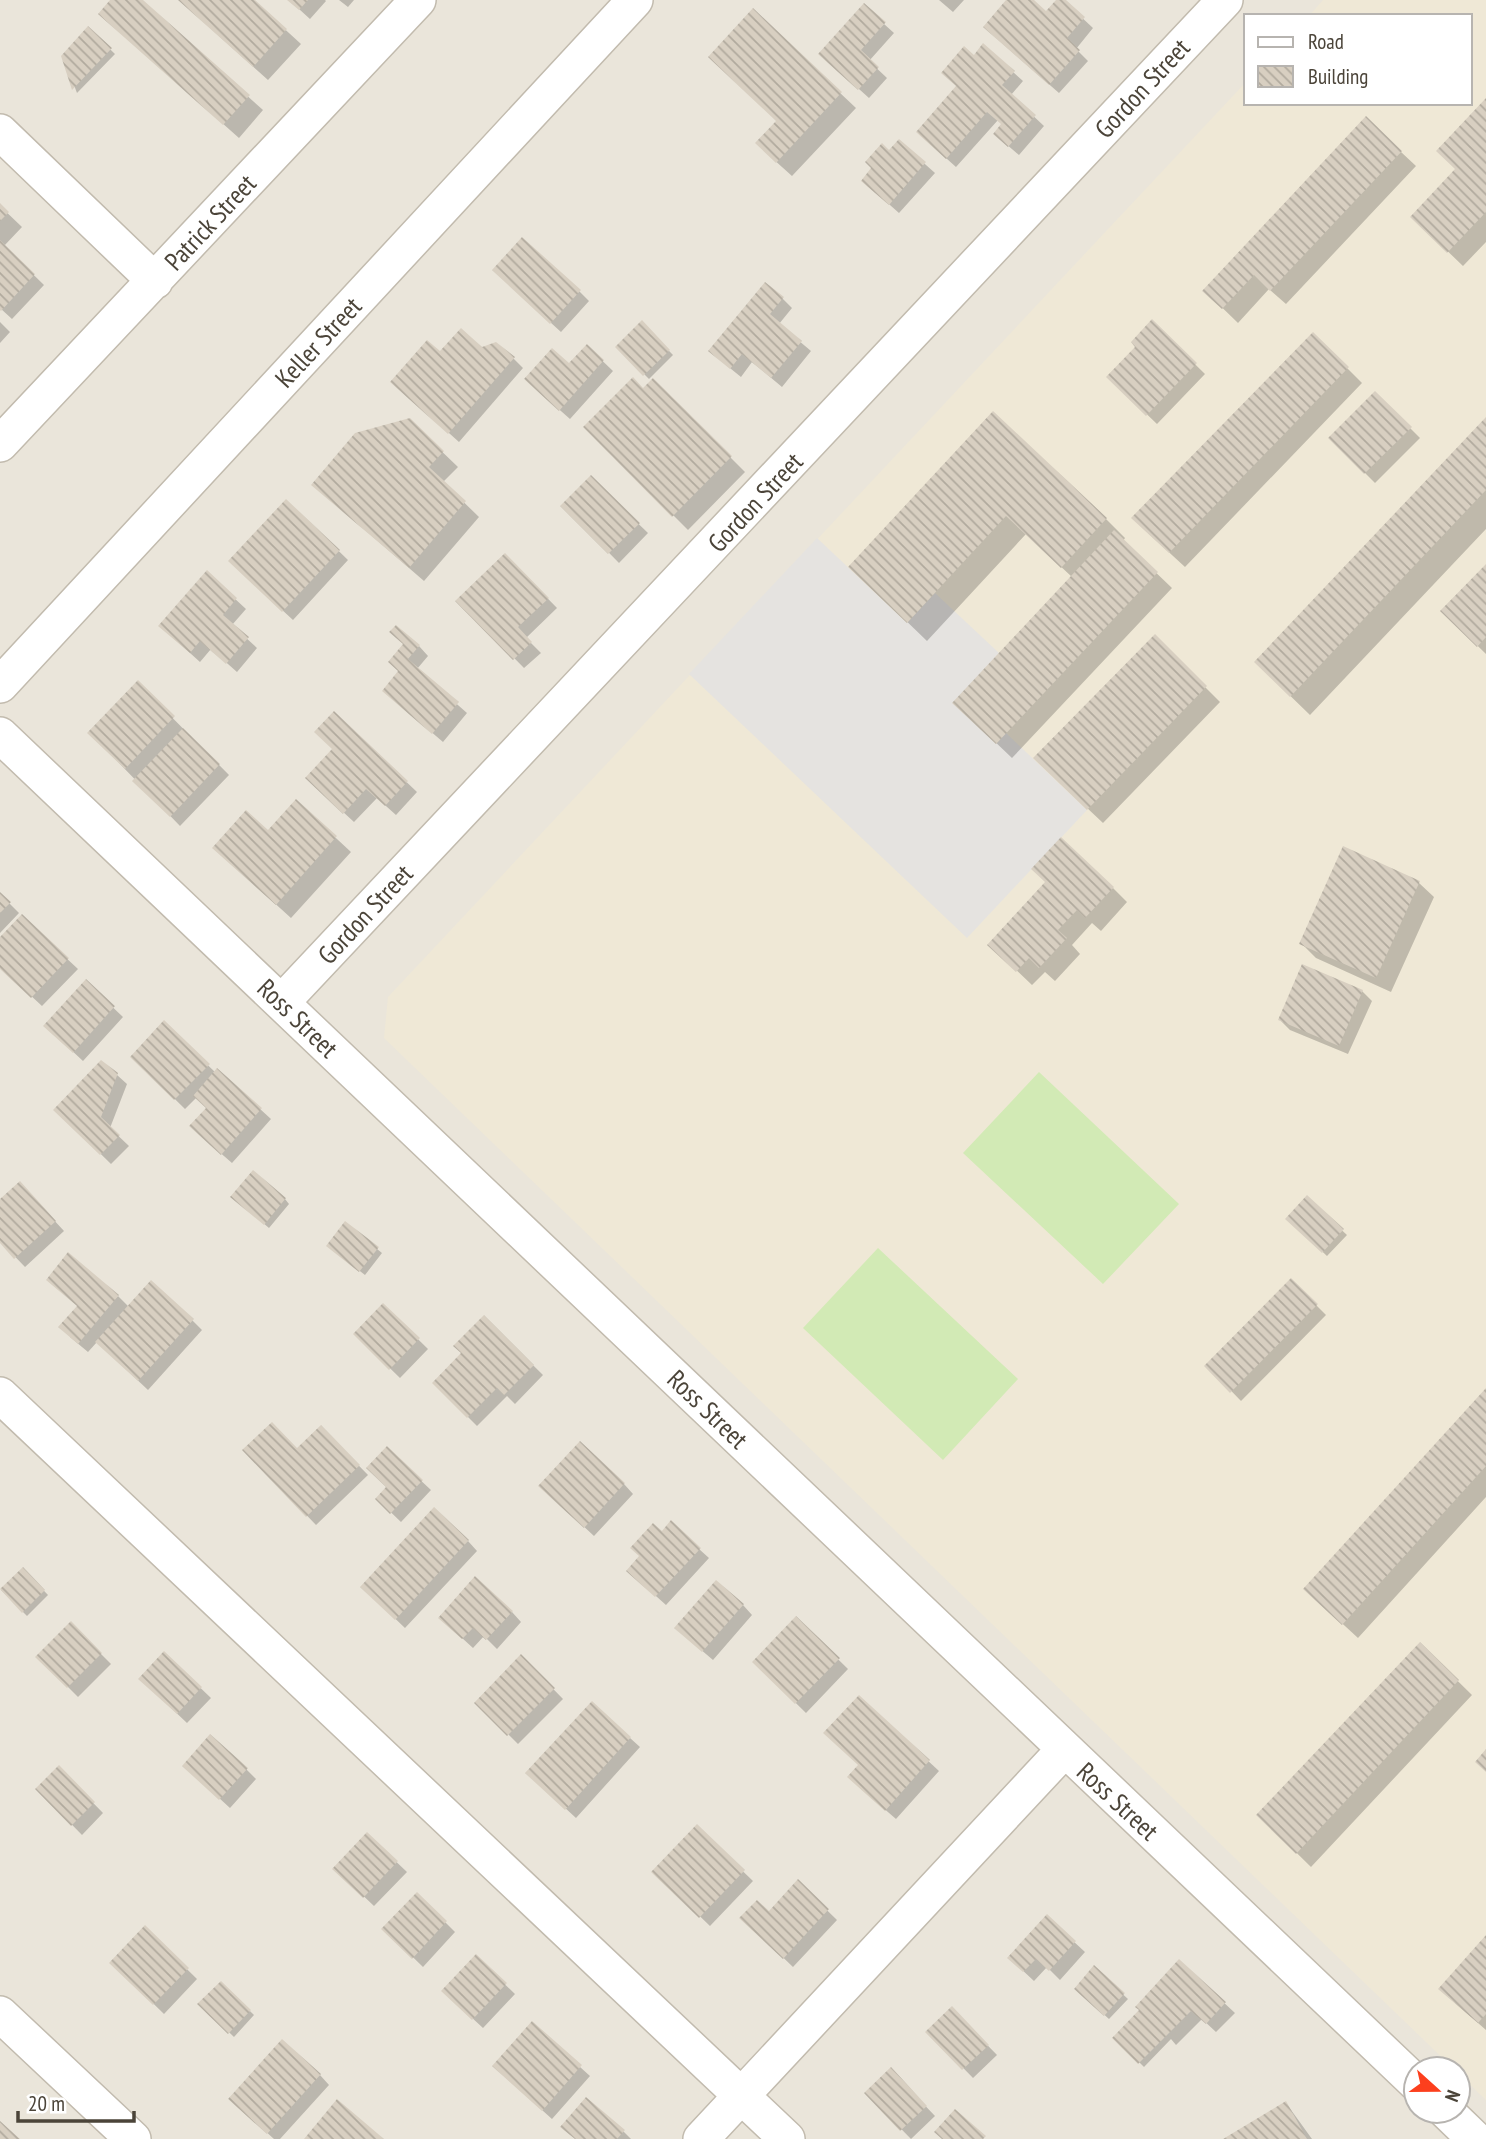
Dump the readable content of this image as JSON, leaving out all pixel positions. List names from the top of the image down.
{
  "streets": {
    "street": [
      "Gordon Street",
      "Patrick Street",
      "Keller Street",
      "Ross Street"
    ]
  },
  "crossings": [
    ["Gordon Street", "Ross Street"]
  ],
  "legend": ["Road", "Building"],
  "scale_bar": "20 m",
  "north": "right"
}
